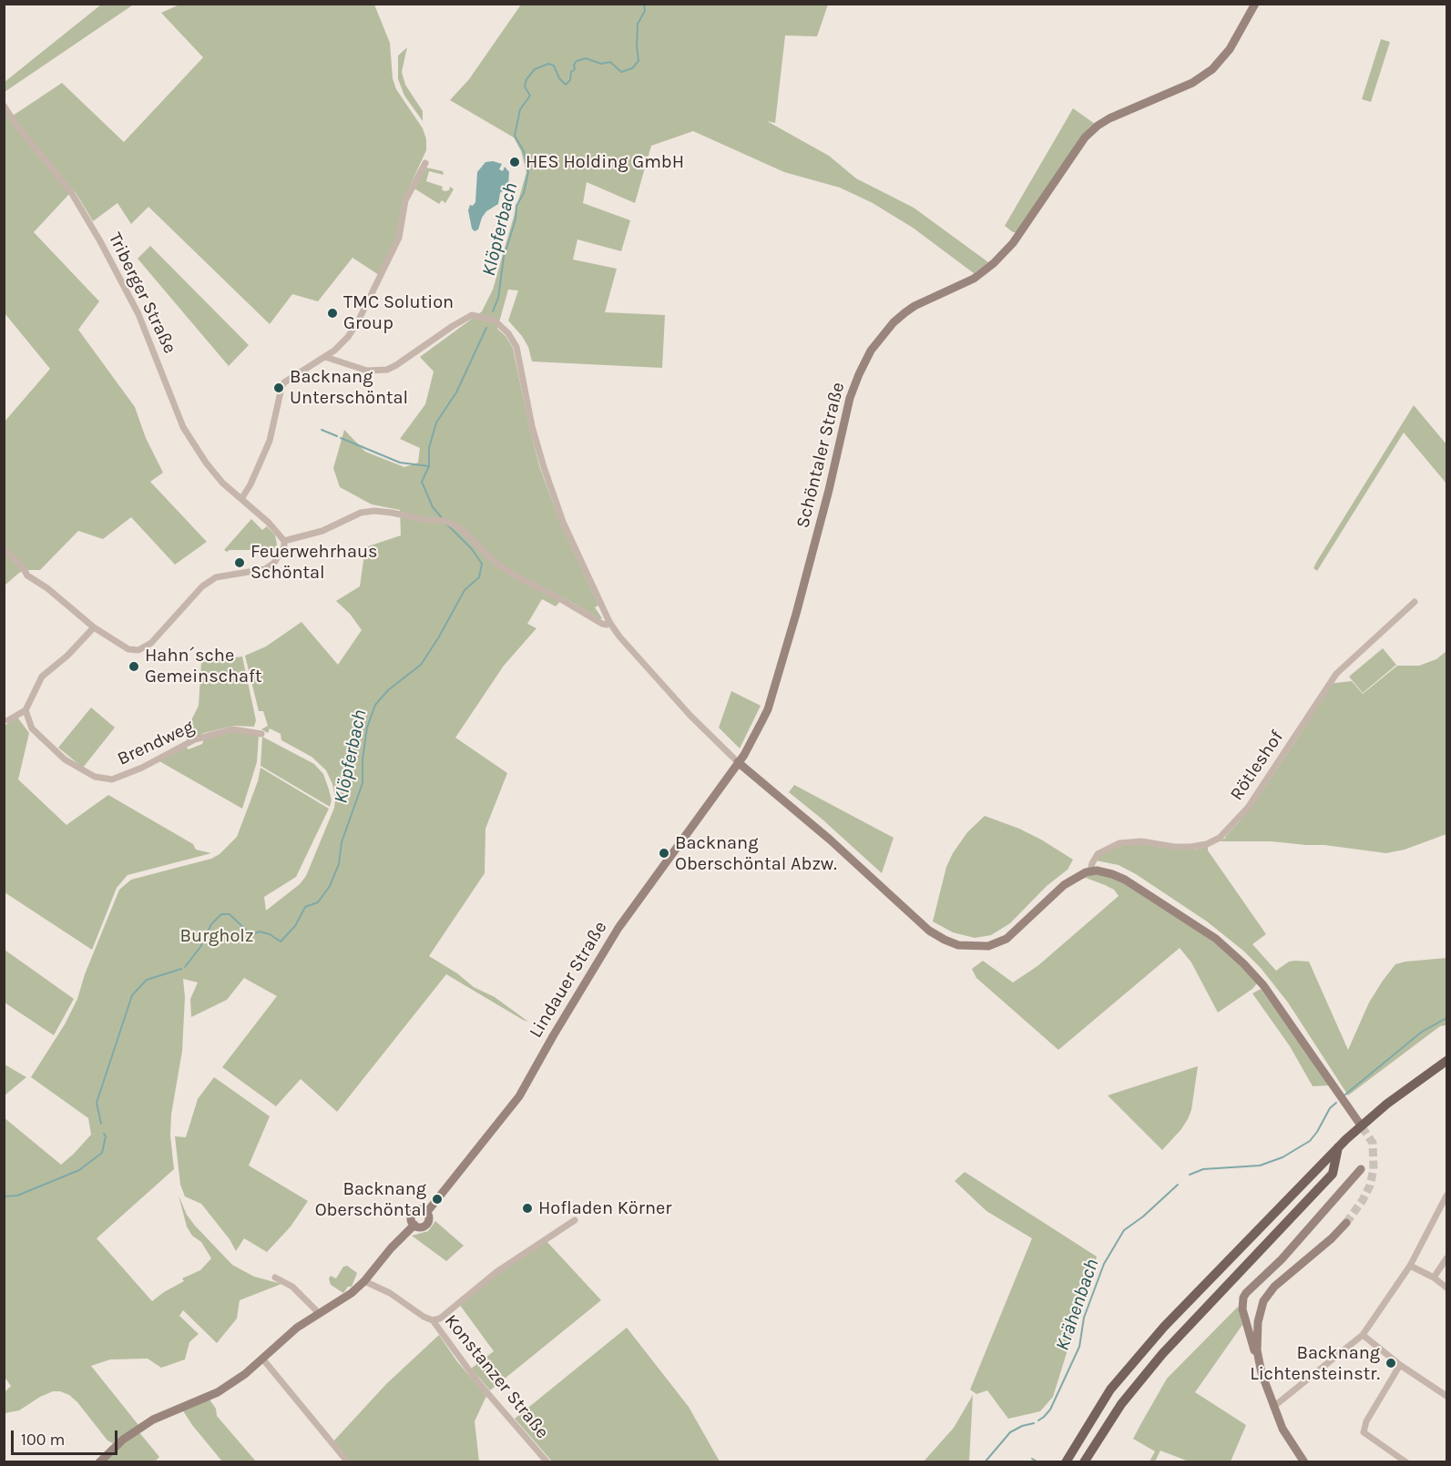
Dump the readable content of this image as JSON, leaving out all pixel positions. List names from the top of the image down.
{
  "streets": {
    "street": [
      "Triberger Straße",
      "Schöntaler Straße",
      "Brendweg",
      "Rötleshof",
      "Lindauer Straße",
      "Konstanzer Straße"
    ]
  },
  "crossings": [
    ["Schöntaler Straße", "Lindauer Straße"],
    ["Lindauer Straße", "Konstanzer Straße"]
  ],
  "water": ["Klöpferbach", "Krähenbach"],
  "parks": ["Burgholz"],
  "places": [
    "HES Holding GmbH",
    "TMC Solution Group",
    "Backnang Unterschöntal",
    "Feuerwehrhaus Schöntal",
    "Hahn´sche Gemeinschaft",
    "Backnang Oberschöntal Abzw.",
    "Backnang Oberschöntal",
    "Hofladen Körner",
    "Backnang Lichtensteinstr."
  ],
  "scale_bar": "100 m"
}
